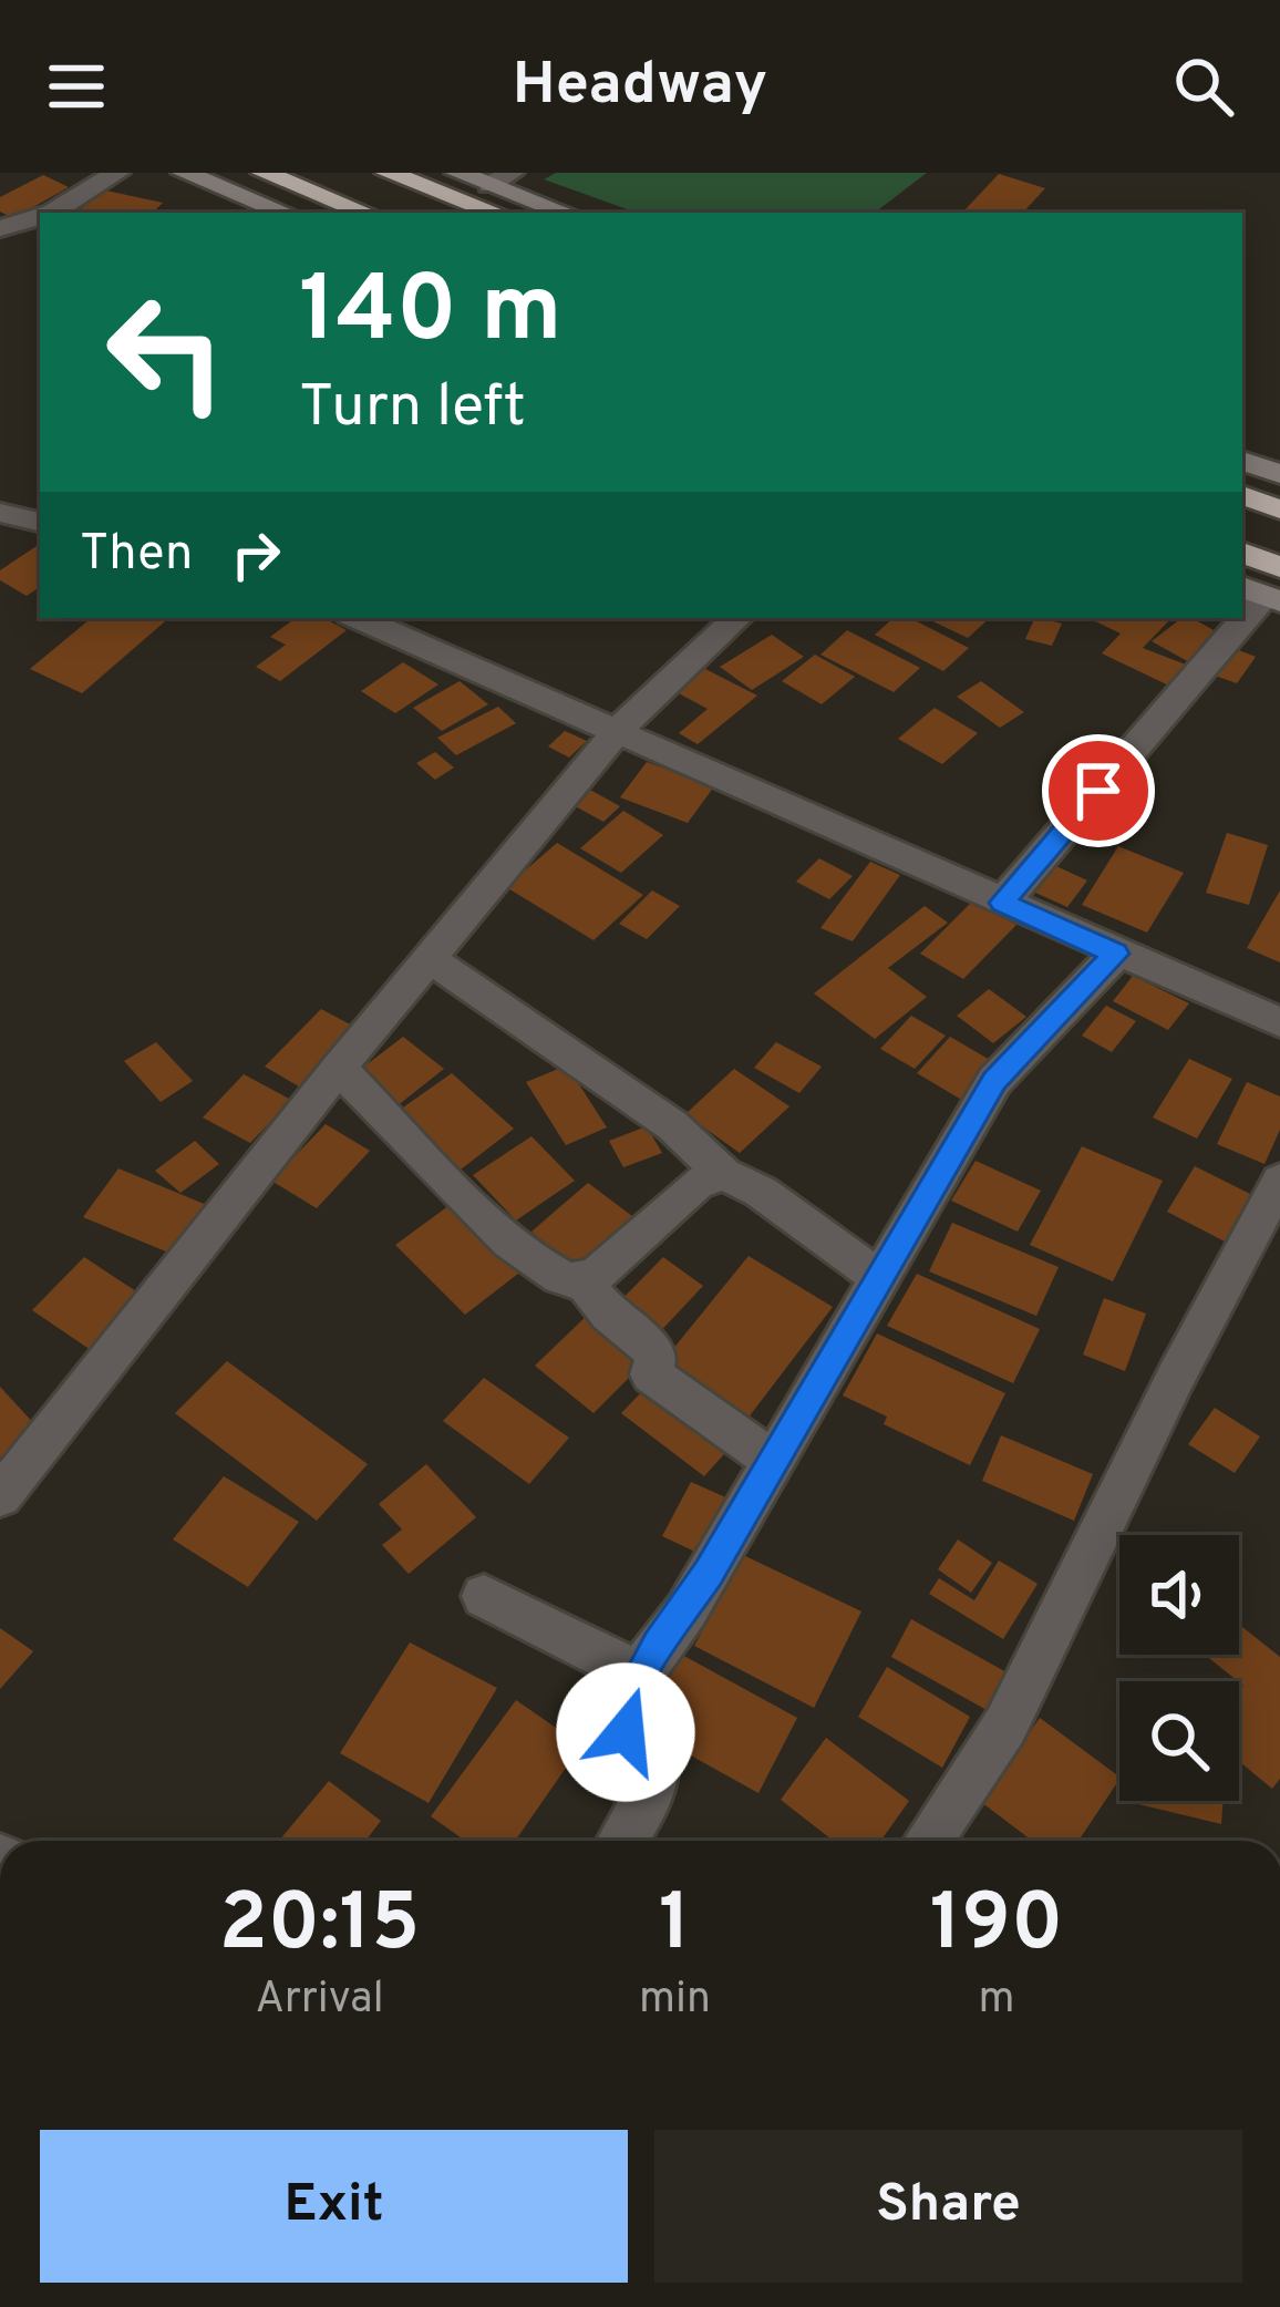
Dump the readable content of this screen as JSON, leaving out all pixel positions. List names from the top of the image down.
{
  "page": {
    "header": "Headway",
    "turn": ["140 m", "Turn left"],
    "then": "Then",
    "eta": [
      "20:15",
      "Arrival",
      "1",
      "min",
      "190",
      "m"
    ],
    "buttons": ["Exit", "Share"]
  }
}
